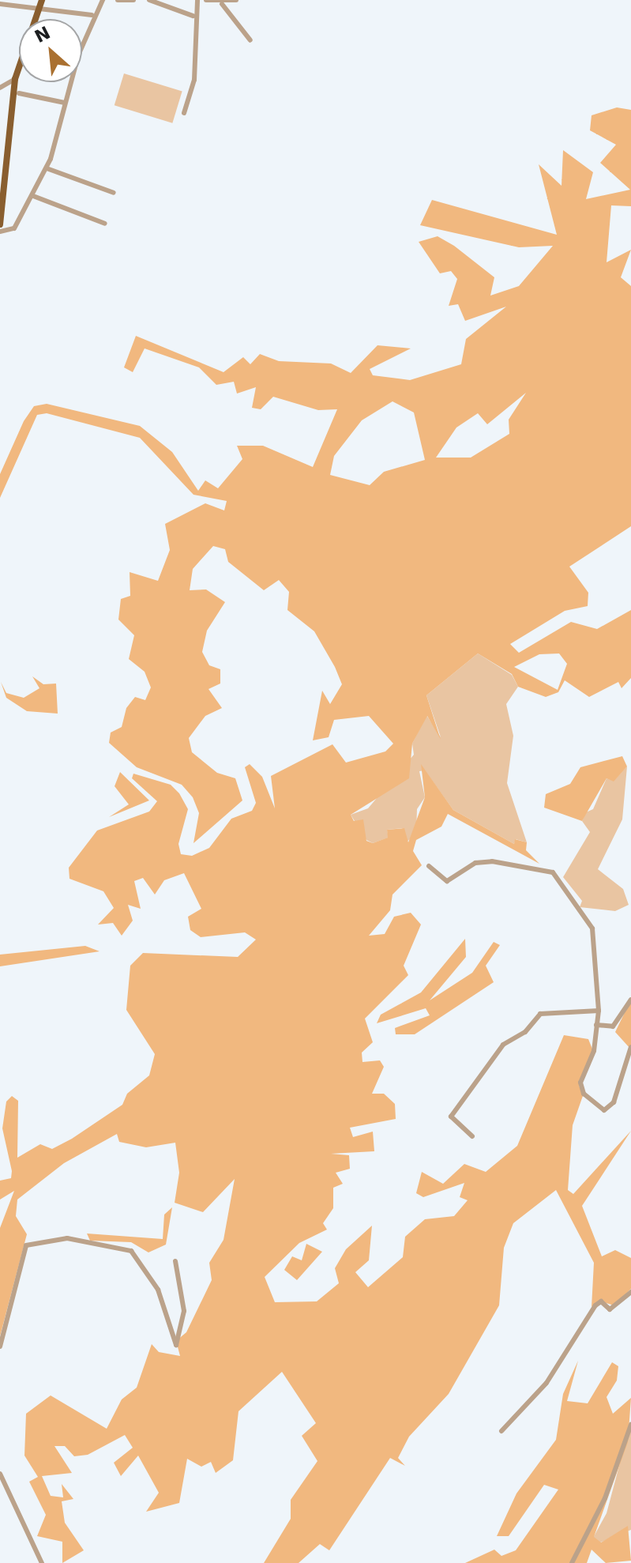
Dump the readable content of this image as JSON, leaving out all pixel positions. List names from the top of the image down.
{
  "north": "top left"
}
